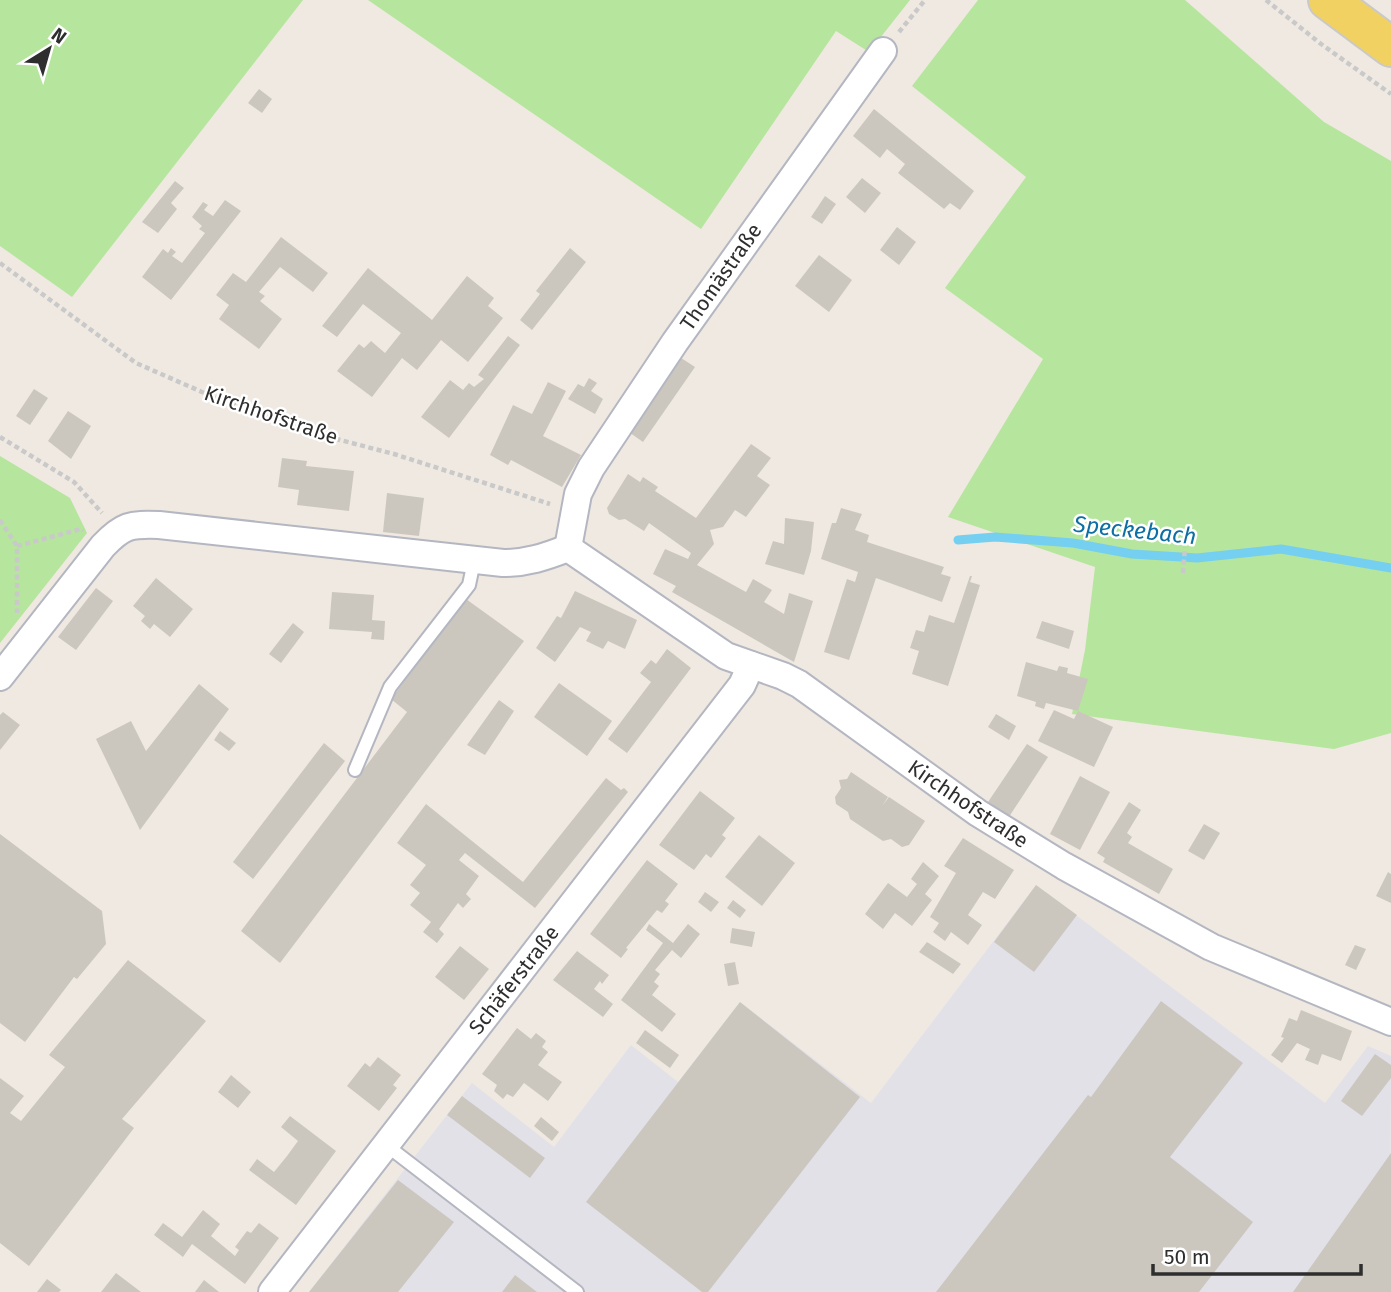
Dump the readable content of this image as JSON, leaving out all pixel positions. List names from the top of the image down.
{
  "streets": {
    "street": ["Thomästraße", "Kirchhofstraße", "Schäferstraße"]
  },
  "crossings": [
    ["Thomästraße", "Kirchhofstraße"],
    ["Kirchhofstraße", "Schäferstraße"]
  ],
  "water": ["Speckebach"],
  "scale_bar": "50 m",
  "north": "top right"
}
